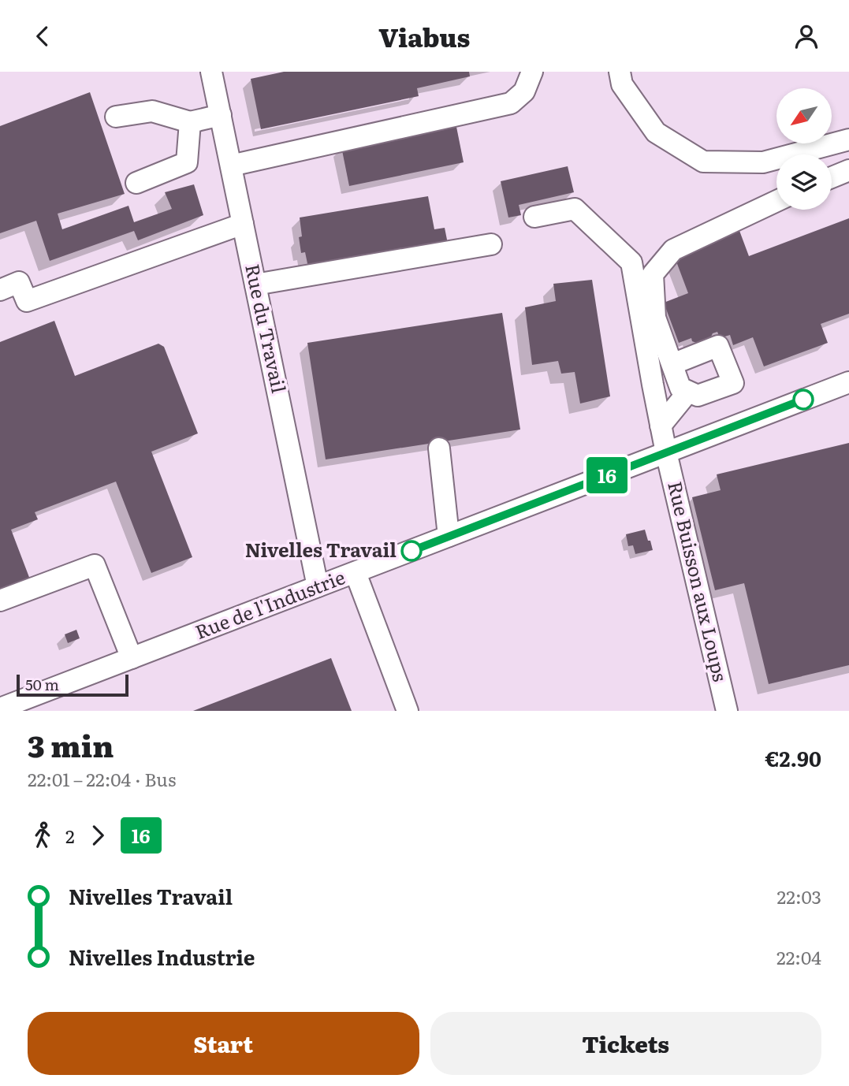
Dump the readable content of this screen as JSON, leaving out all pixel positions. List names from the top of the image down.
{
  "streets": {
    "street": ["Rue du Travail", "Rue Buisson aux Loups", "Rue de l'Industrie"]
  },
  "crossings": [
    ["Rue du Travail", "Rue de l'Industrie"],
    ["Rue Buisson aux Loups", "Rue de l'Industrie"]
  ],
  "places": ["Nivelles Travail"],
  "lines": ["bus line 16"],
  "scale_bar": "50 m",
  "north": "bottom left",
  "page": {
    "header": "Viabus",
    "on_map": "16",
    "scale": "50 m",
    "heading": ["3 min", "22:01 – 22:04 · Bus", "€2.90"],
    "legs": ["2", "16"],
    "list": [
      {
        "name": "Nivelles Travail",
        "value": "22:03"
      },
      {
        "name": "Nivelles Industrie",
        "value": "22:04"
      }
    ],
    "buttons": ["Start", "Tickets"]
  }
}
